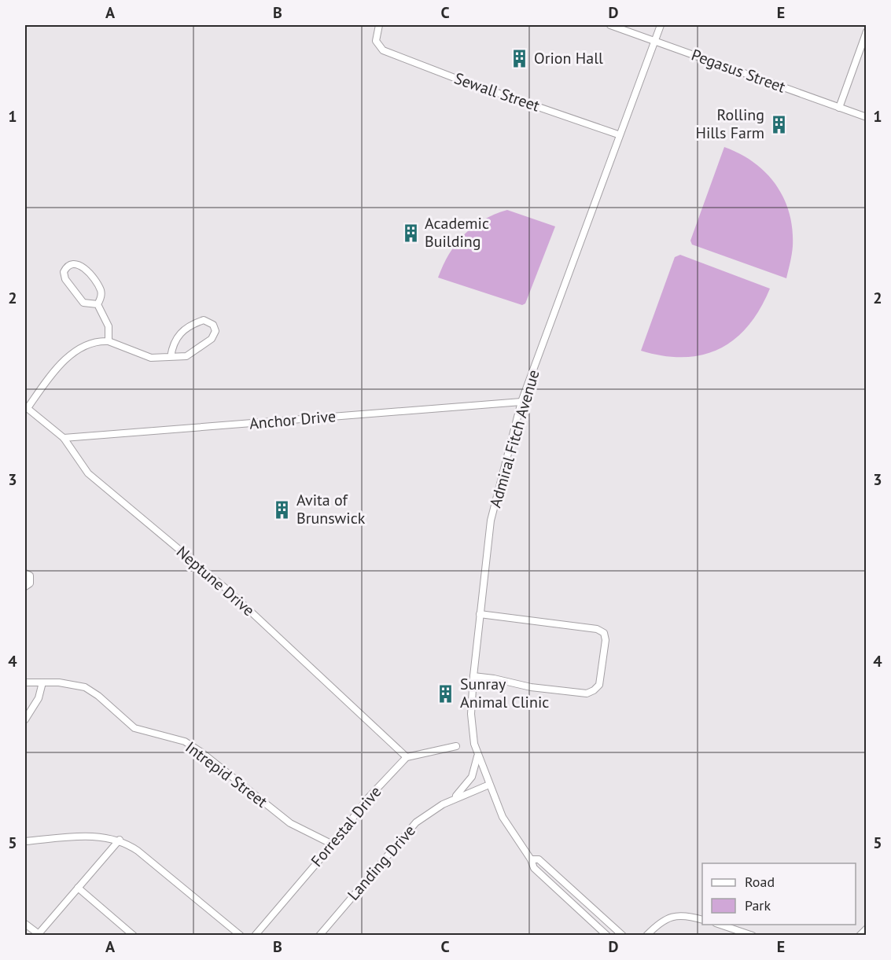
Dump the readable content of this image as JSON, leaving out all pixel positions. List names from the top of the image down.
{
  "streets": {
    "street": [
      "Pegasus Street",
      "Sewall Street",
      "Anchor Drive",
      "Admiral Fitch Avenue",
      "Neptune Drive",
      "Intrepid Street",
      "Forrestal Drive",
      "Landing Drive"
    ]
  },
  "crossings": [
    ["Pegasus Street", "Admiral Fitch Avenue"],
    ["Sewall Street", "Admiral Fitch Avenue"],
    ["Anchor Drive", "Admiral Fitch Avenue"],
    ["Anchor Drive", "Neptune Drive"],
    ["Admiral Fitch Avenue", "Landing Drive"],
    ["Neptune Drive", "Forrestal Drive"],
    ["Intrepid Street", "Forrestal Drive"]
  ],
  "places": {
    "building": [
      "Orion Hall",
      "Rolling Hills Farm",
      "Academic Building",
      "Avita of Brunswick",
      "Sunray Animal Clinic"
    ]
  },
  "legend": ["Road", "Park"],
  "grid": {
    "columns": [
      "A",
      "B",
      "C",
      "D",
      "E"
    ],
    "rows": [
      "1",
      "2",
      "3",
      "4",
      "5"
    ]
  }
}
